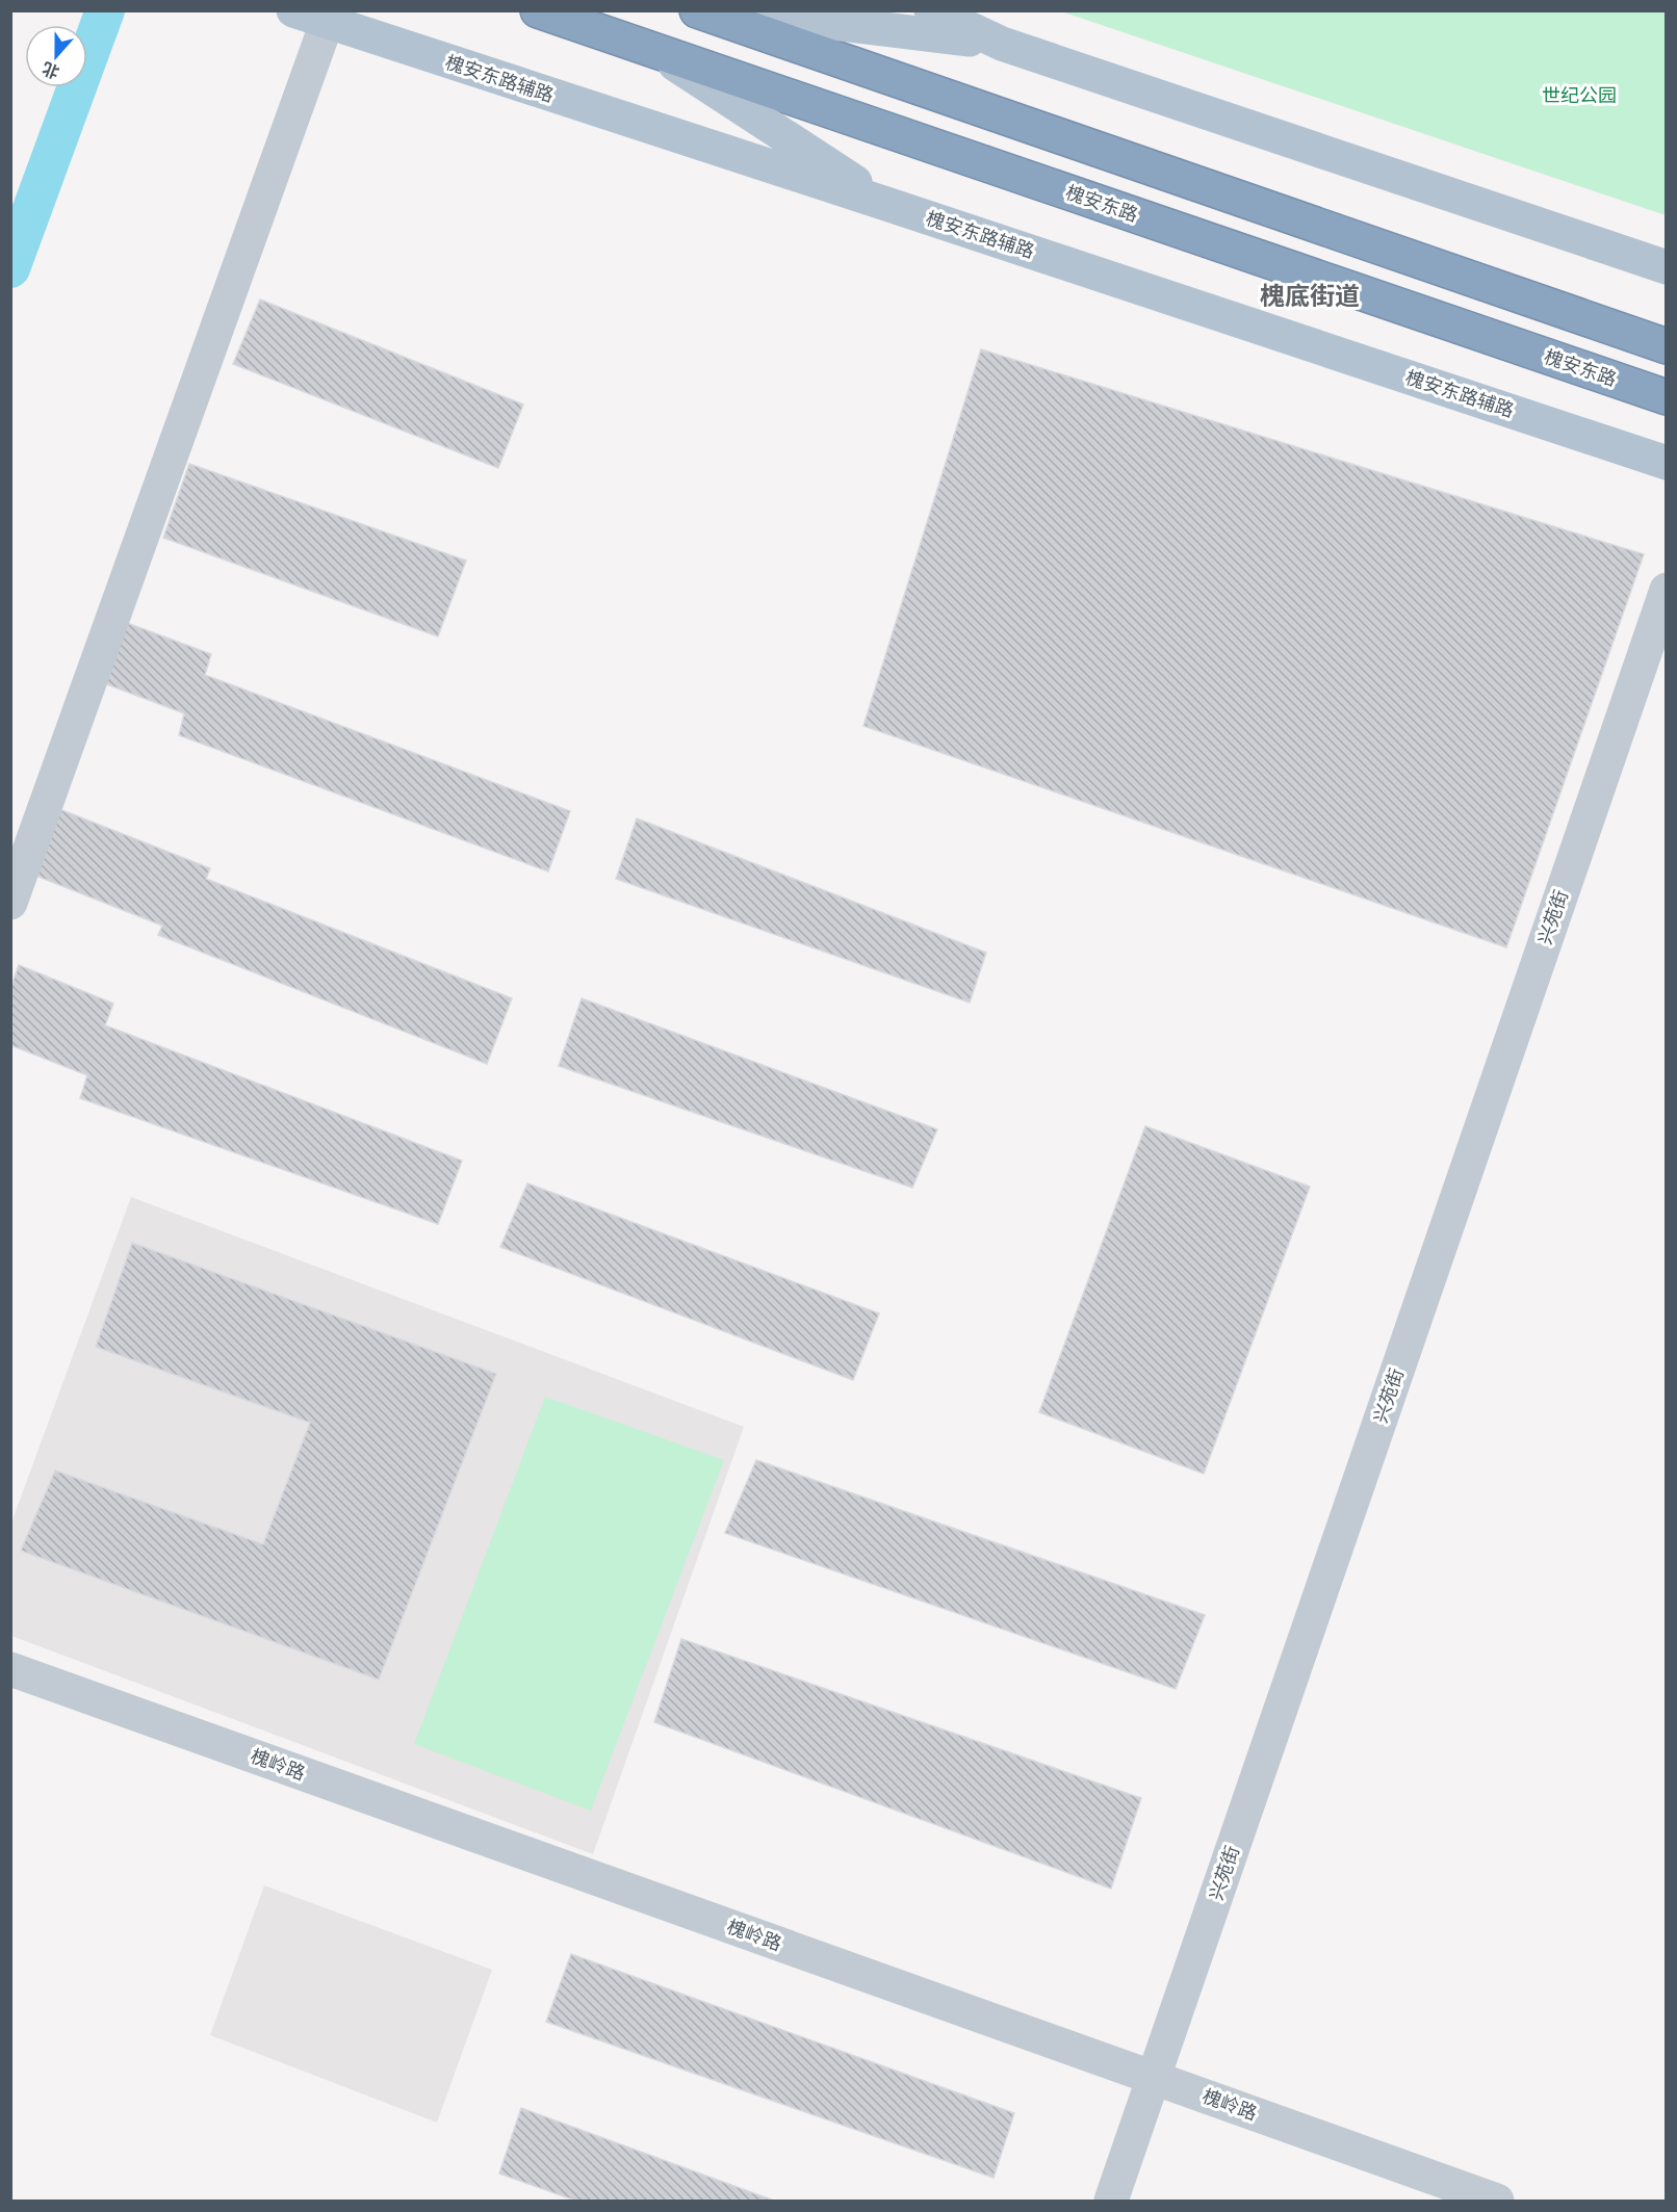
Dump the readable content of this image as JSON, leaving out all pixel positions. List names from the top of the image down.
{
  "streets": {
    "highway": ["槐安东路"],
    "main road": ["槐安东路辅路"],
    "street": ["兴苑街", "槐岭路"]
  },
  "crossings": [
    ["兴苑街", "槐岭路"]
  ],
  "districts": ["槐底街道"],
  "parks": ["世纪公园"],
  "north": "bottom"
}
